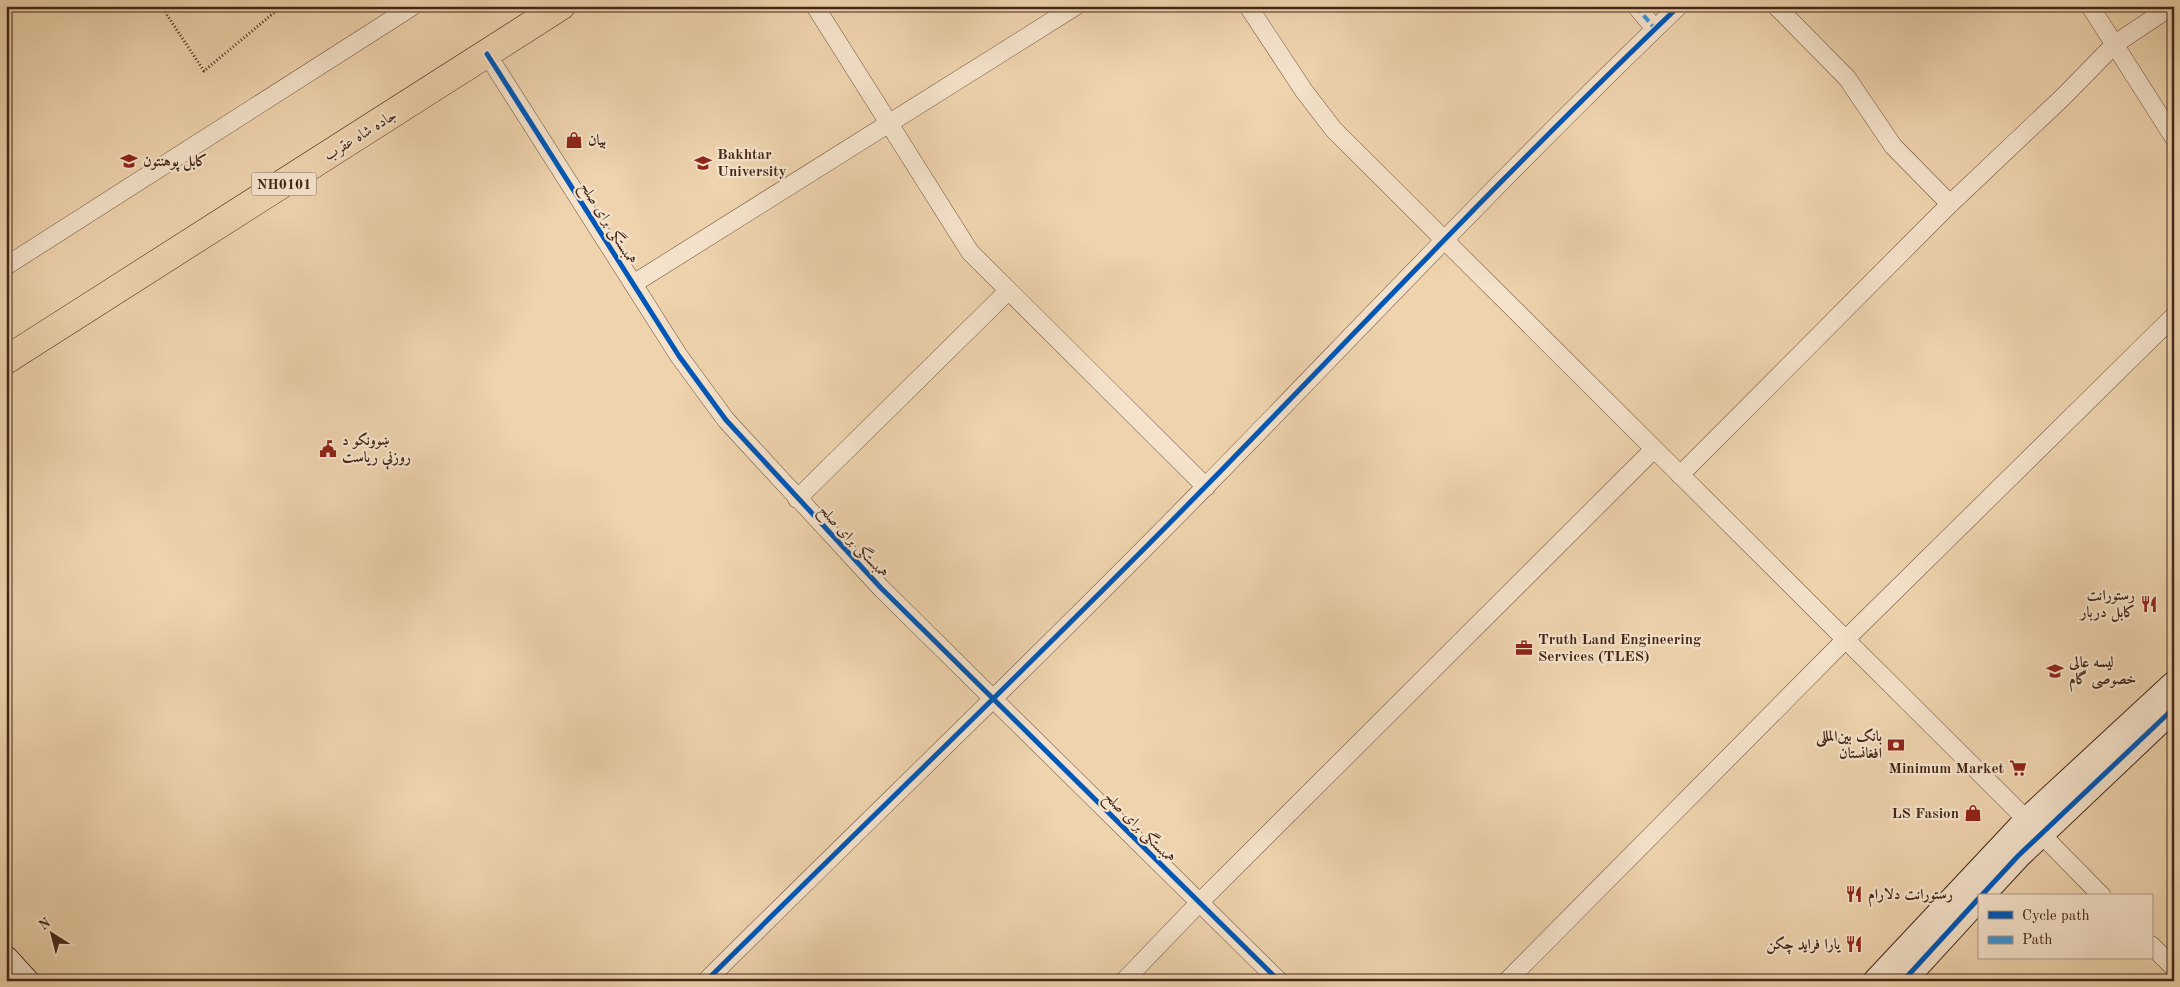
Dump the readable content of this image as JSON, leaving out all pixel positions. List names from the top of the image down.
{
  "streets": {
    "highway": ["جاده شاه عقرب", "NH0101"],
    "street": ["همبستگی برای صلح"]
  },
  "crossings": [
    ["جاده شاه عقرب", "همبستگی برای صلح"]
  ],
  "places": {
    "shop": ["بیان", "LS Fasion"],
    "school or university": ["کابل پوهنتون", "Bakhtar University", "لیسه عالی خصوصی گام"],
    "public building": ["ښوونکو د روزنې رياست"],
    "restaurant": ["رستورانت کابل دربار", "رستورانت دلارام", "یارا فراید چکن"],
    "office": ["Truth Land Engineering Services (TLES)"],
    "bank": ["بانک بین‌المللی افغانستان"],
    "supermarket": ["Minimum Market"]
  },
  "legend": ["Cycle path", "Path"],
  "north": "top left"
}
